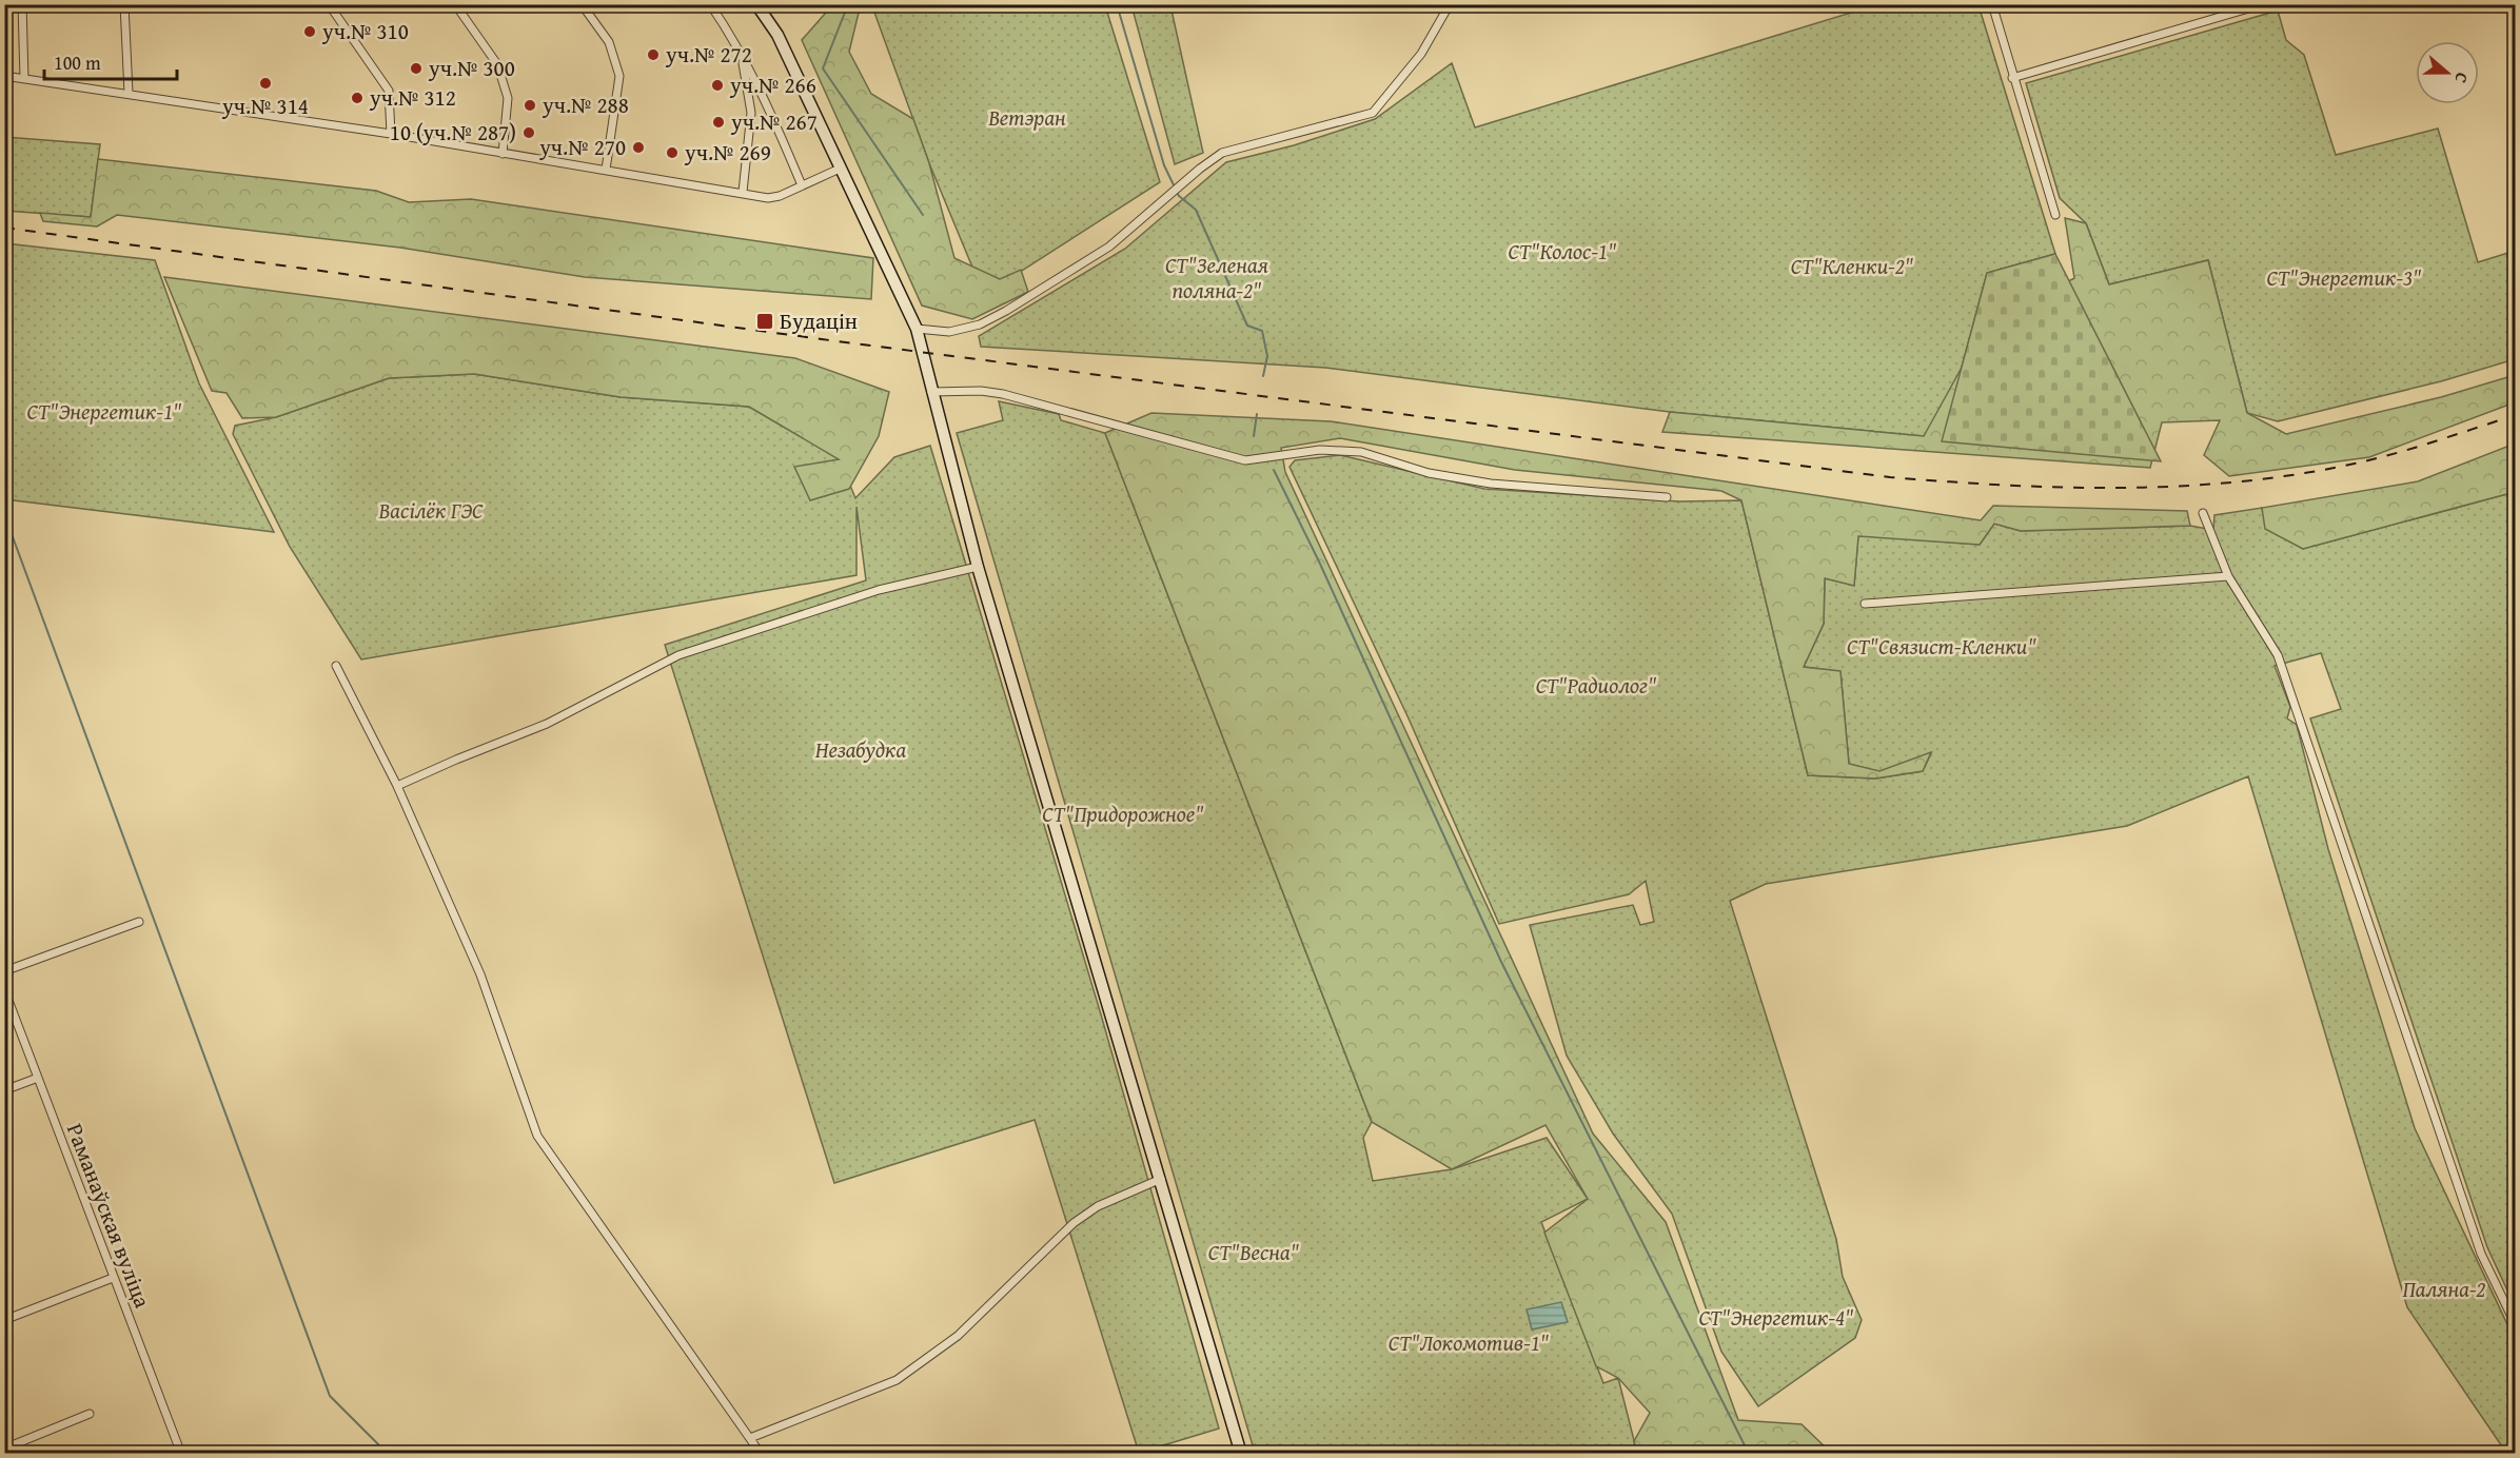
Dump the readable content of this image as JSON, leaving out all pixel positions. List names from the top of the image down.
{
  "streets": {
    "street": ["Раманаўская вуліца"]
  },
  "parks": [
    "Ветэран",
    "СТ\"Колос-1\"",
    "СТ\"Зеленая поляна-2\"",
    "СТ\"Кленки-2\"",
    "СТ\"Энергетик-3\"",
    "СТ\"Энергетик-1\"",
    "Васілёк ГЭС",
    "СТ\"Связист-Кленки\"",
    "СТ\"Радиолог\"",
    "Незабудка",
    "СТ\"Придорожное\"",
    "СТ\"Весна\"",
    "Паляна-2",
    "СТ\"Энергетик-4\"",
    "СТ\"Локомотив-1\""
  ],
  "places": {
    "other": [
      "уч.№ 310",
      "уч.№ 272",
      "уч.№ 300",
      "уч.№ 314",
      "уч.№ 266",
      "уч.№ 312",
      "уч.№ 288",
      "уч.№ 267",
      "10 (уч.№ 287)",
      "уч.№ 270",
      "уч.№ 269"
    ],
    "transit": ["Будацін"]
  },
  "scale_bar": "100 m",
  "north": "right"
}
